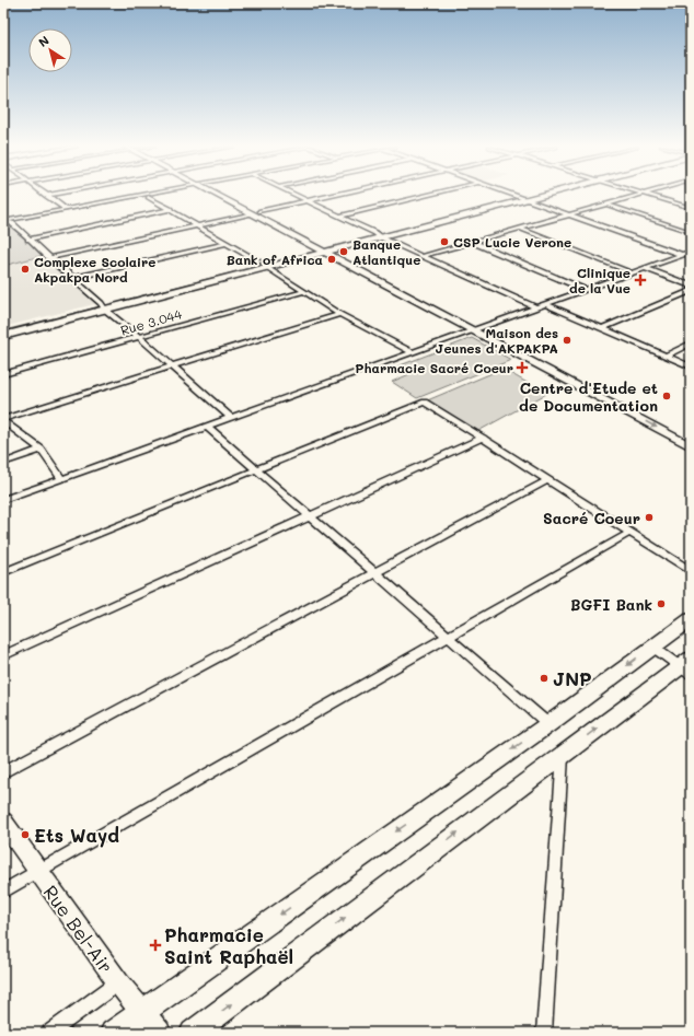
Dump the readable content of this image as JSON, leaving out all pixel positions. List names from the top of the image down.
{
  "streets": {
    "street": ["Rue 3.044", "Rue Bel-Air"]
  },
  "places": {
    "other": [
      "CSP Lucie Verone",
      "Banque Atlantique",
      "Bank of Africa",
      "Complexe Scolaire Akpakpa Nord",
      "Maison des Jeunes d'AKPAKPA",
      "Centre d'Etude et de Documentation",
      "Sacré Coeur",
      "BGFI Bank",
      "JNP",
      "Ets Wayd"
    ],
    "health": ["Clinique de la Vue", "Pharmacie Sacré Coeur", "Pharmacie Saint Raphaël"]
  },
  "north": "top left"
}
